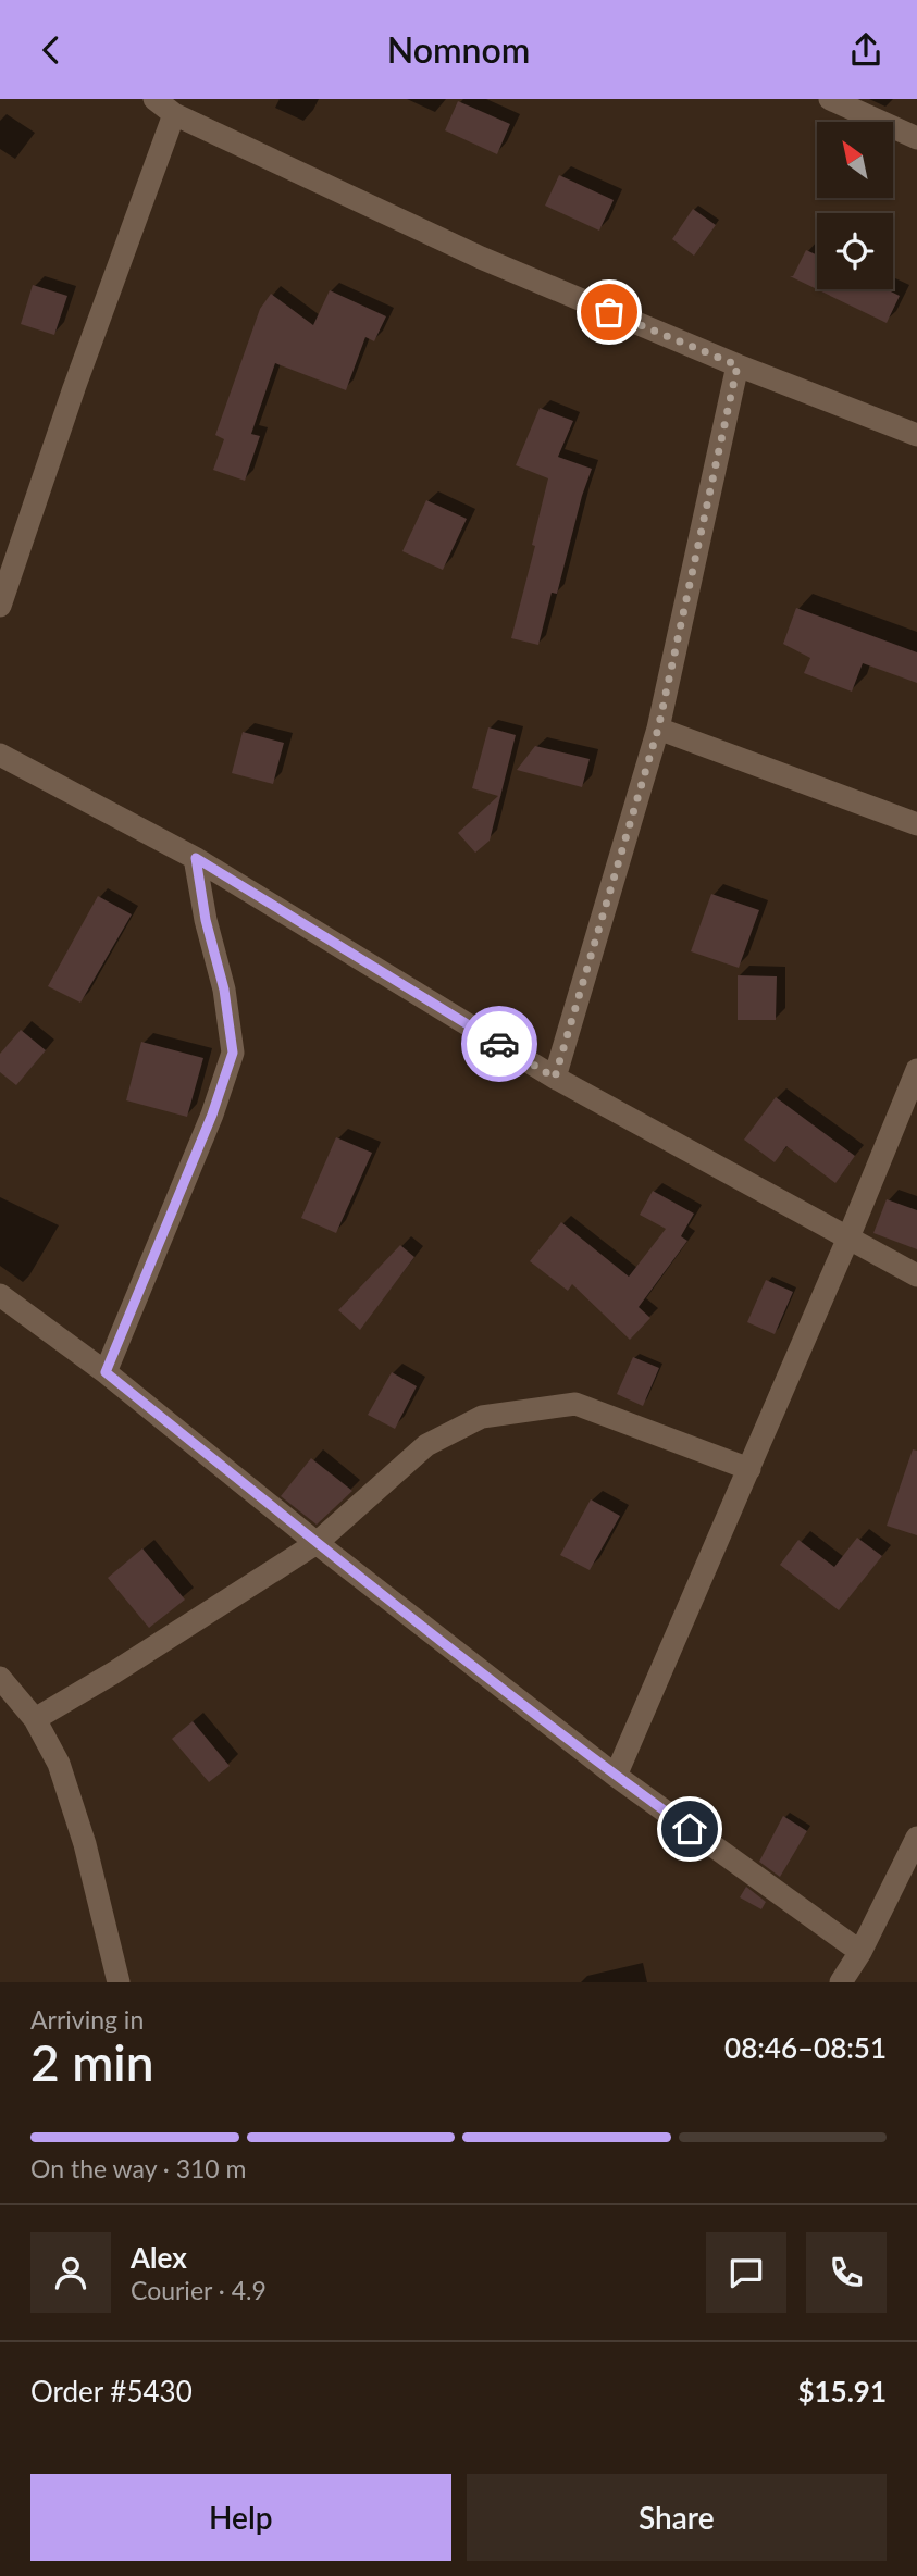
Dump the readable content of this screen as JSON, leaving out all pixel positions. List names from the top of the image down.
{
  "north": "top left",
  "page": {
    "header": "Nomnom",
    "heading": ["2 min", "Arriving in", "08:46–08:51"],
    "panel": [
      "Alex",
      "Courier · 4.9",
      "Order #5430",
      "$15.91"
    ],
    "bar": "On the way · 310 m",
    "buttons": ["Help", "Share"]
  }
}
